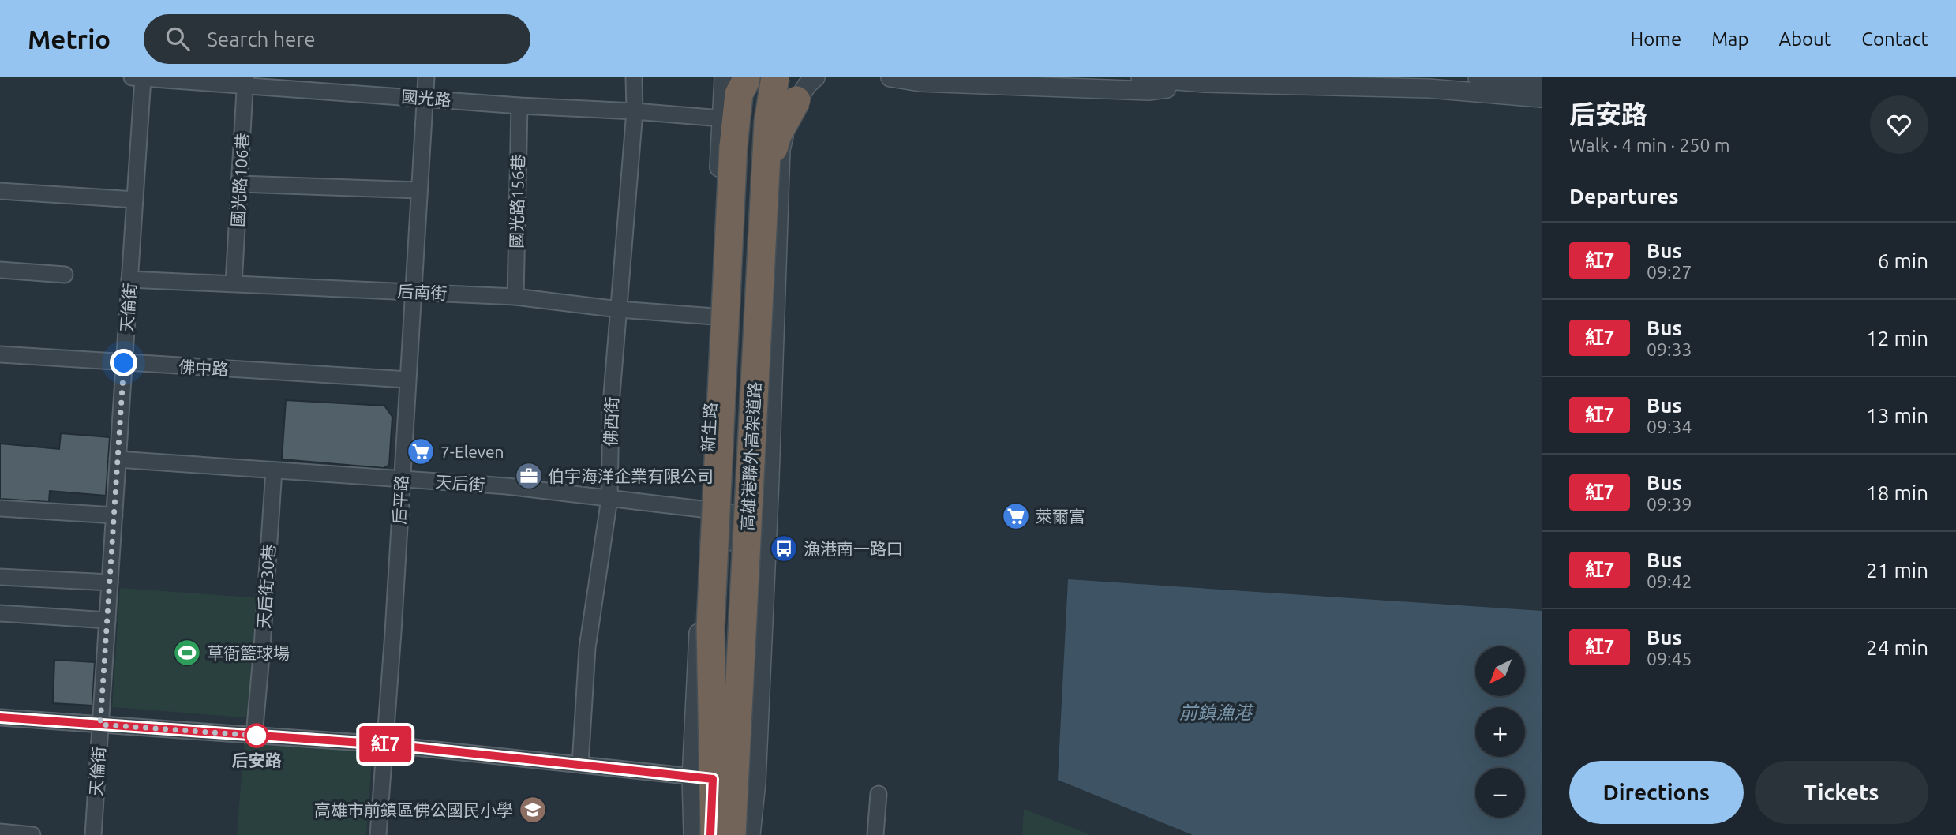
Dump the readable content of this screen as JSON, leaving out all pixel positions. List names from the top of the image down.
{
  "streets": {
    "highway": ["高雄港聯外高架道路"],
    "street": [
      "國光路",
      "國光路106巷",
      "國光路156巷",
      "后南街",
      "天倫街",
      "佛中路",
      "佛西街",
      "新生路",
      "天后街",
      "后平路",
      "天后街30巷"
    ]
  },
  "crossings": [
    ["國光路", "國光路106巷"],
    ["國光路", "國光路156巷"],
    ["國光路", "天倫街"],
    ["國光路", "佛西街"],
    ["國光路", "新生路"],
    ["國光路", "后平路"],
    ["國光路106巷", "后南街"],
    ["國光路156巷", "后南街"],
    ["后南街", "天倫街"],
    ["后南街", "佛西街"],
    ["后南街", "新生路"],
    ["后南街", "后平路"],
    ["天倫街", "佛中路"],
    ["天倫街", "天后街"],
    ["佛中路", "后平路"],
    ["佛西街", "天后街"],
    ["新生路", "天后街"],
    ["天后街", "后平路"],
    ["天后街", "天后街30巷"]
  ],
  "water": ["前鎮漁港"],
  "places": {
    "supermarket": ["7-Eleven", "萊爾富"],
    "office": ["伯宇海洋企業有限公司"],
    "bus stop": ["漁港南一路口"],
    "sports": ["草衙籃球場"],
    "other": ["后安路"],
    "school or university": ["高雄市前鎮區佛公國民小學"]
  },
  "lines": ["bus line 紅7"],
  "north": "bottom left",
  "page": {
    "header": "Metrio",
    "search": "Search here",
    "nav": [
      "Home",
      "Map",
      "About",
      "Contact"
    ],
    "on_map": "紅7",
    "heading": [
      ["后安路", "Walk · 4 min · 250 m"],
      "Departures"
    ],
    "list": [
      {
        "mark": "紅7",
        "name": "Bus",
        "note": "09:27",
        "value": "6 min"
      },
      {
        "mark": "紅7",
        "name": "Bus",
        "note": "09:33",
        "value": "12 min"
      },
      {
        "mark": "紅7",
        "name": "Bus",
        "note": "09:34",
        "value": "13 min"
      },
      {
        "mark": "紅7",
        "name": "Bus",
        "note": "09:39",
        "value": "18 min"
      },
      {
        "mark": "紅7",
        "name": "Bus",
        "note": "09:42",
        "value": "21 min"
      },
      {
        "mark": "紅7",
        "name": "Bus",
        "note": "09:45",
        "value": "24 min"
      }
    ],
    "map_buttons": ["+", "−"],
    "buttons": ["Directions", "Tickets"]
  }
}
